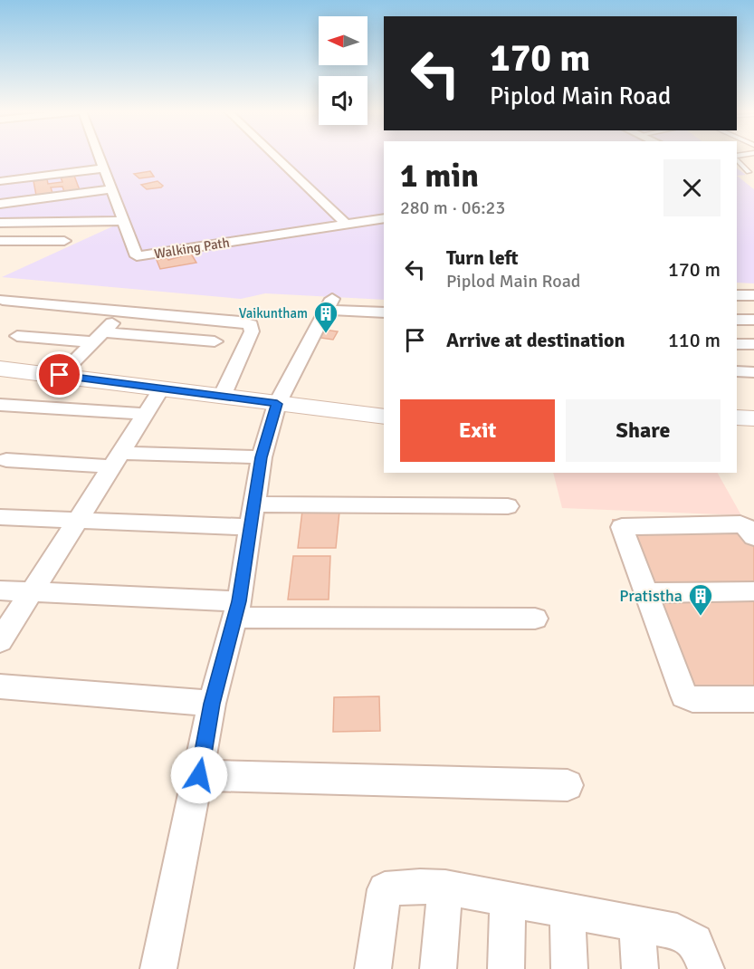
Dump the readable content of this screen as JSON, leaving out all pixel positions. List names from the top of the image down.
{
  "streets": {
    "street": ["Walking Path"]
  },
  "places": {
    "building": ["Vaikuntham", "Pratistha"]
  },
  "north": "left",
  "page": {
    "turn": ["170 m", "Piplod Main Road"],
    "heading": ["1 min", "280 m · 06:23"],
    "list": [
      {
        "name": "Turn left",
        "note": "Piplod Main Road",
        "value": "170 m"
      },
      {
        "name": "Arrive at destination",
        "value": "110 m"
      }
    ],
    "buttons": ["Exit", "Share"]
  }
}
